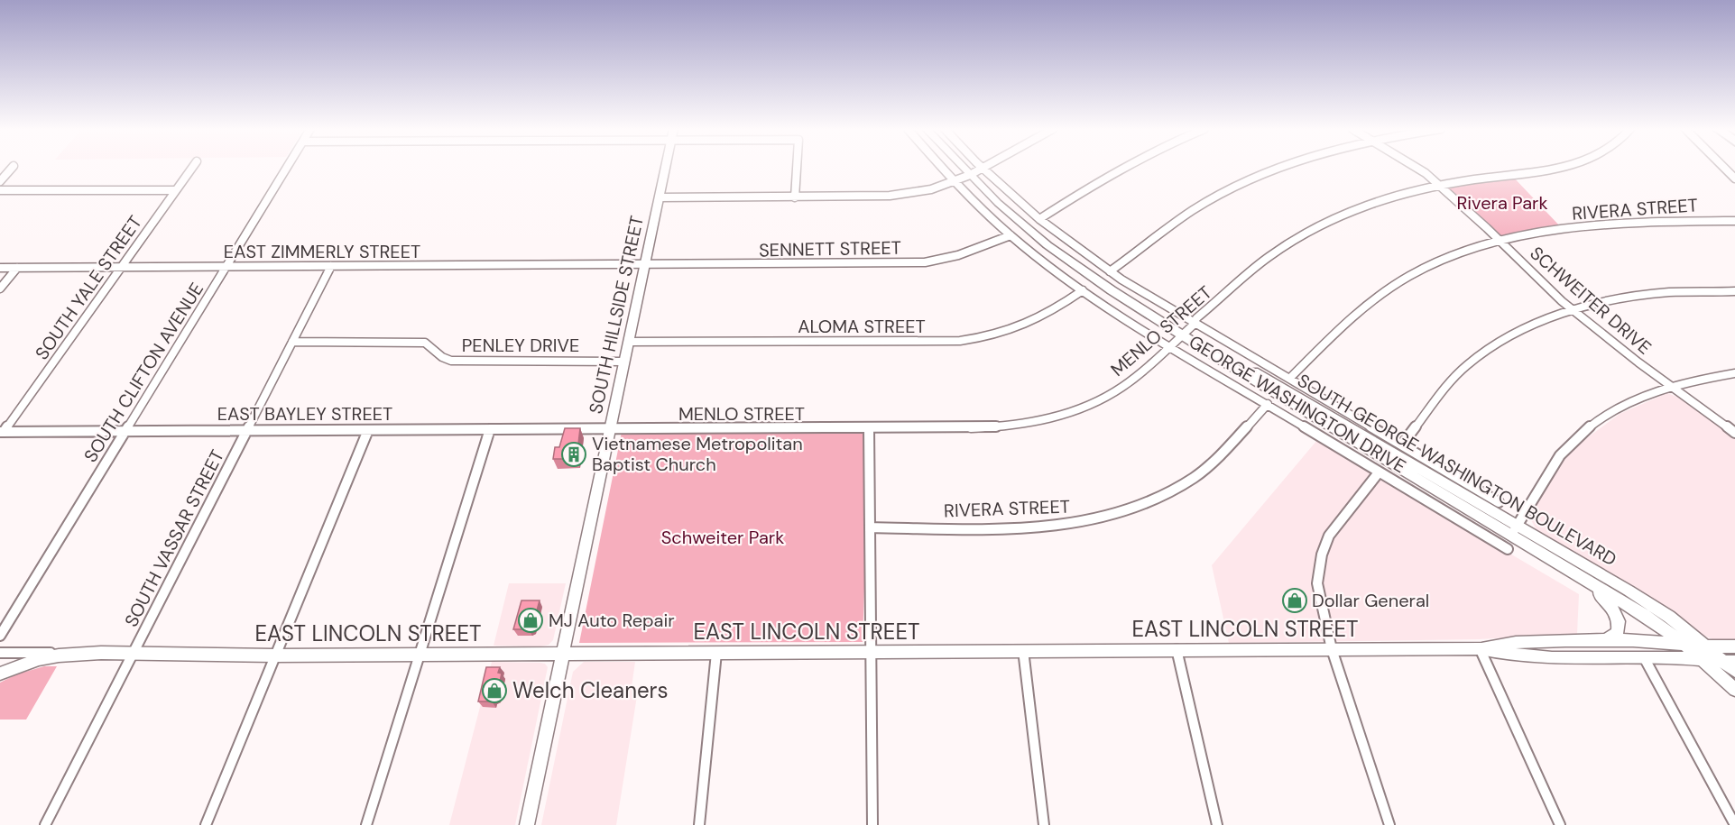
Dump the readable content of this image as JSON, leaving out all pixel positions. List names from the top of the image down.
{
  "streets": {
    "street": [
      "RIVERA STREET",
      "SENNETT STREET",
      "EAST ZIMMERLY STREET",
      "SOUTH YALE STREET",
      "SCHWEITER DRIVE",
      "SOUTH HILLSIDE STREET",
      "ALOMA STREET",
      "MENLO STREET",
      "PENLEY DRIVE",
      "SOUTH CLIFTON AVENUE",
      "GEORGE WASHINGTON DRIVE",
      "EAST BAYLEY STREET",
      "SOUTH GEORGE WASHINGTON BOULEVARD",
      "SOUTH VASSAR STREET",
      "EAST LINCOLN STREET"
    ]
  },
  "crossings": [
    ["RIVERA STREET", "SCHWEITER DRIVE"],
    ["RIVERA STREET", "GEORGE WASHINGTON DRIVE"],
    ["SENNETT STREET", "EAST ZIMMERLY STREET"],
    ["SENNETT STREET", "SOUTH HILLSIDE STREET"],
    ["SENNETT STREET", "GEORGE WASHINGTON DRIVE"],
    ["EAST ZIMMERLY STREET", "SOUTH YALE STREET"],
    ["EAST ZIMMERLY STREET", "SOUTH HILLSIDE STREET"],
    ["EAST ZIMMERLY STREET", "SOUTH CLIFTON AVENUE"],
    ["EAST ZIMMERLY STREET", "SOUTH VASSAR STREET"],
    ["SOUTH YALE STREET", "EAST BAYLEY STREET"],
    ["SCHWEITER DRIVE", "MENLO STREET"],
    ["SOUTH HILLSIDE STREET", "ALOMA STREET"],
    ["SOUTH HILLSIDE STREET", "MENLO STREET"],
    ["SOUTH HILLSIDE STREET", "PENLEY DRIVE"],
    ["SOUTH HILLSIDE STREET", "EAST BAYLEY STREET"],
    ["SOUTH HILLSIDE STREET", "EAST LINCOLN STREET"],
    ["ALOMA STREET", "GEORGE WASHINGTON DRIVE"],
    ["MENLO STREET", "GEORGE WASHINGTON DRIVE"],
    ["MENLO STREET", "EAST BAYLEY STREET"],
    ["MENLO STREET", "SOUTH GEORGE WASHINGTON BOULEVARD"],
    ["PENLEY DRIVE", "SOUTH VASSAR STREET"],
    ["SOUTH CLIFTON AVENUE", "EAST BAYLEY STREET"],
    ["GEORGE WASHINGTON DRIVE", "SOUTH GEORGE WASHINGTON BOULEVARD"],
    ["EAST BAYLEY STREET", "SOUTH VASSAR STREET"],
    ["SOUTH GEORGE WASHINGTON BOULEVARD", "EAST LINCOLN STREET"],
    ["SOUTH VASSAR STREET", "EAST LINCOLN STREET"]
  ],
  "parks": ["Rivera Park", "Schweiter Park"],
  "places": {
    "building": ["Vietnamese Metropolitan Baptist Church"],
    "shop": ["Dollar General", "MJ Auto Repair", "Welch Cleaners"]
  }
}
